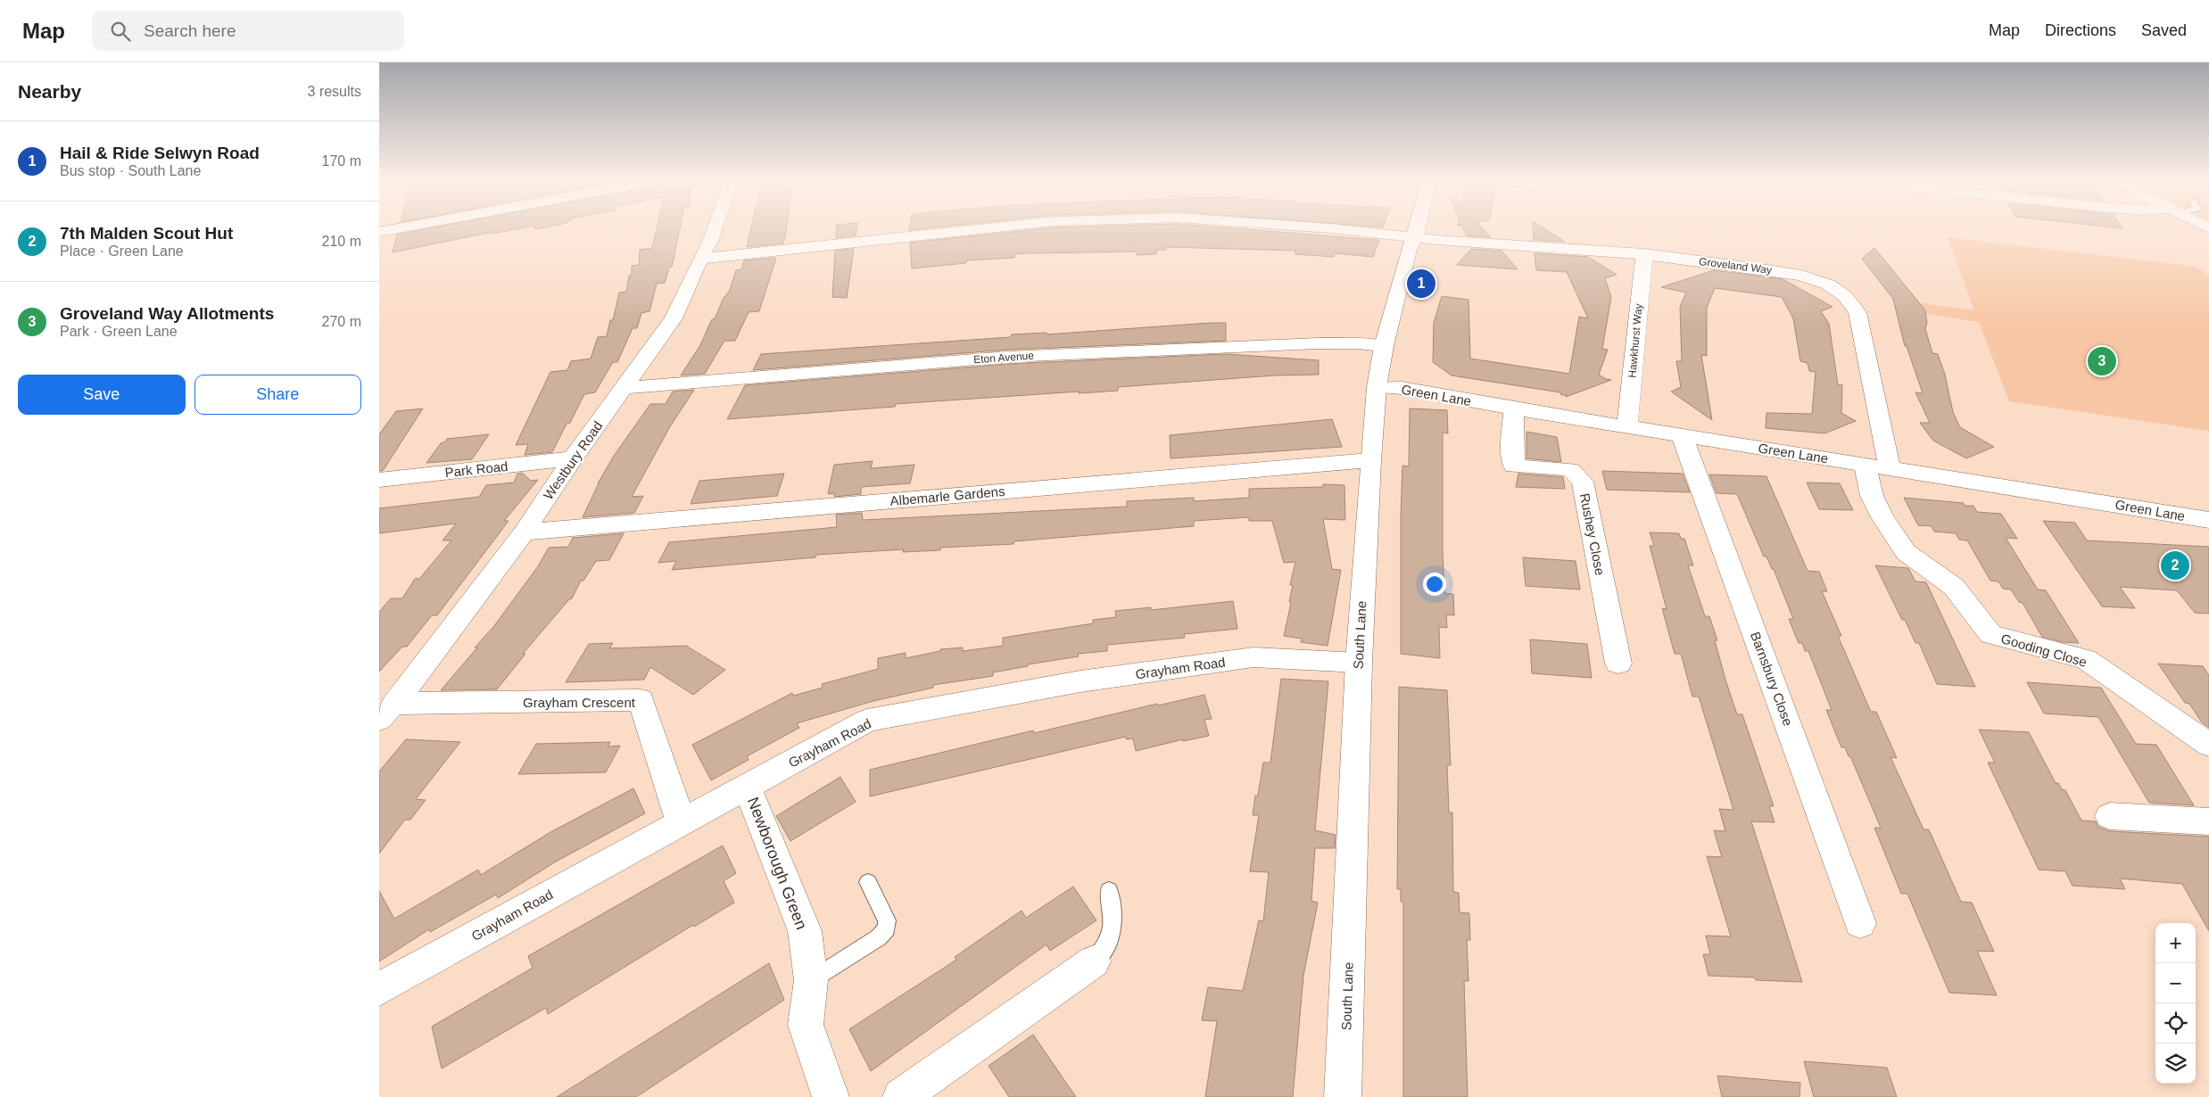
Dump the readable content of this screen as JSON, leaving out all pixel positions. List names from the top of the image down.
{
  "streets": {
    "street": [
      "Groveland Way",
      "Hawkhurst Way",
      "Eton Avenue",
      "Green Lane",
      "Westbury Road",
      "Park Road",
      "Albemarle Gardens",
      "Rushey Close",
      "South Lane",
      "Gooding Close",
      "Grayham Road",
      "Barnsbury Close",
      "Grayham Crescent",
      "Newborough Green"
    ]
  },
  "crossings": [
    ["Groveland Way", "Hawkhurst Way"],
    ["Groveland Way", "Green Lane"],
    ["Groveland Way", "Westbury Road"],
    ["Groveland Way", "South Lane"],
    ["Hawkhurst Way", "Green Lane"],
    ["Eton Avenue", "Westbury Road"],
    ["Eton Avenue", "South Lane"],
    ["Green Lane", "Rushey Close"],
    ["Green Lane", "South Lane"],
    ["Green Lane", "Gooding Close"],
    ["Green Lane", "Barnsbury Close"],
    ["Westbury Road", "Park Road"],
    ["Westbury Road", "Albemarle Gardens"],
    ["Westbury Road", "Grayham Crescent"],
    ["Albemarle Gardens", "South Lane"],
    ["South Lane", "Grayham Road"],
    ["Grayham Road", "Grayham Crescent"],
    ["Grayham Road", "Newborough Green"]
  ],
  "page": {
    "header": "Map",
    "search": "Search here",
    "nav": ["Map", "Directions", "Saved"],
    "heading": ["Nearby", "3 results"],
    "list": [
      {
        "mark": "1",
        "name": "Hail & Ride Selwyn Road",
        "note": "Bus stop · South Lane",
        "value": "170 m"
      },
      {
        "mark": "2",
        "name": "7th Malden Scout Hut",
        "note": "Place · Green Lane",
        "value": "210 m"
      },
      {
        "mark": "3",
        "name": "Groveland Way Allotments",
        "note": "Park · Green Lane",
        "value": "270 m"
      }
    ],
    "pins": ["1", "3", "2"],
    "buttons": ["Save", "Share"],
    "map_buttons": ["+", "−"]
  }
}
